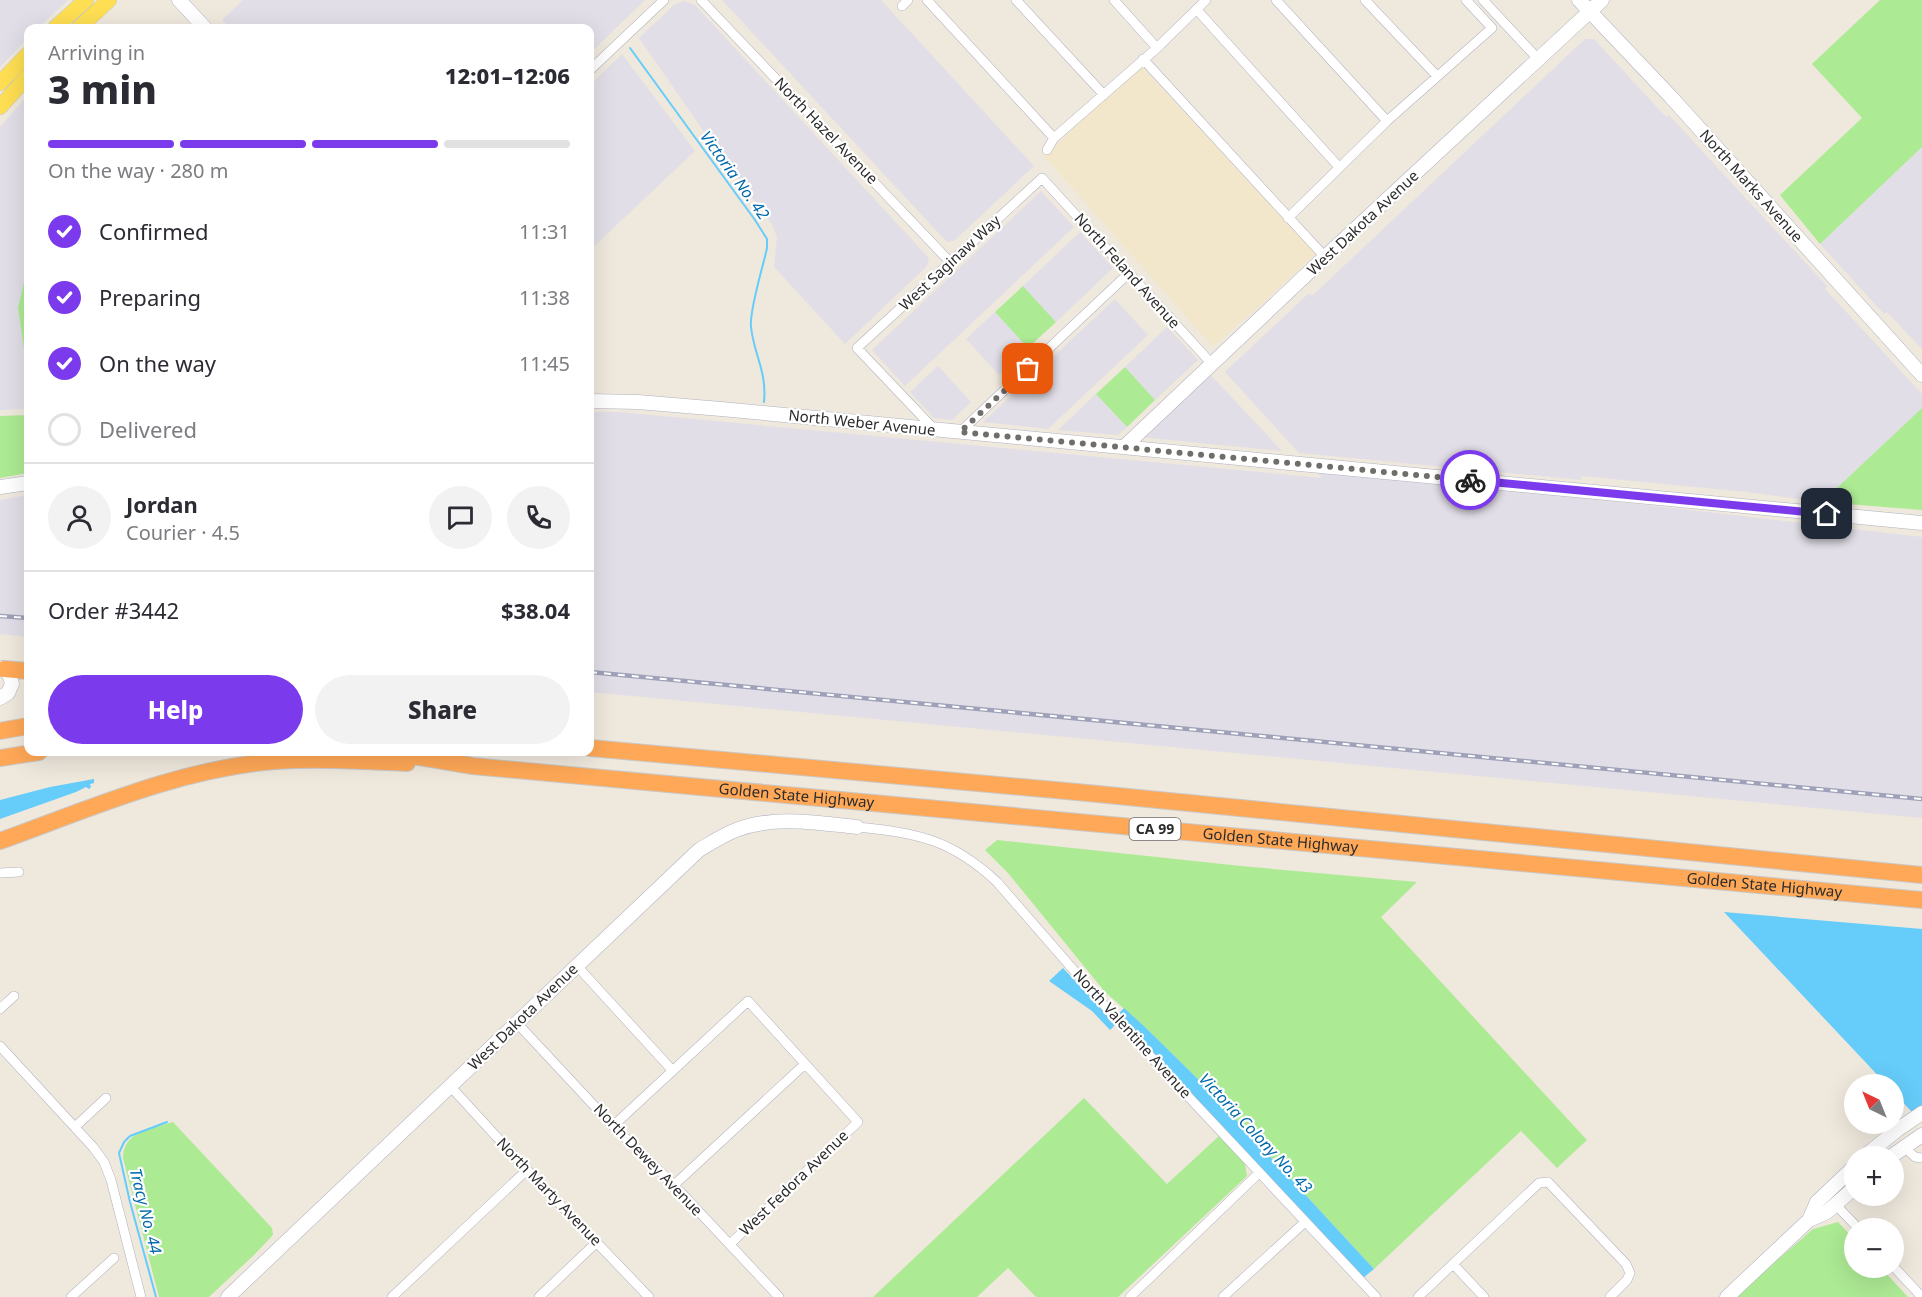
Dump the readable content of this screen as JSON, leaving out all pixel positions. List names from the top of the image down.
{
  "streets": {
    "highway": ["Golden State Highway", "CA 99"],
    "main road": ["North Marks Avenue", "West Dakota Avenue", "North Weber Avenue"],
    "street": [
      "North Hazel Avenue",
      "West Saginaw Way",
      "North Feland Avenue",
      "North Valentine Avenue",
      "North Dewey Avenue",
      "West Fedora Avenue",
      "North Marty Avenue"
    ]
  },
  "crossings": [
    ["North Hazel Avenue", "West Saginaw Way"],
    ["North Marks Avenue", "West Dakota Avenue"],
    ["West Dakota Avenue", "North Feland Avenue"],
    ["West Dakota Avenue", "North Weber Avenue"],
    ["West Dakota Avenue", "North Valentine Avenue"],
    ["West Dakota Avenue", "North Dewey Avenue"],
    ["West Dakota Avenue", "North Marty Avenue"],
    ["West Saginaw Way", "North Feland Avenue"],
    ["West Saginaw Way", "North Weber Avenue"],
    ["North Dewey Avenue", "West Fedora Avenue"]
  ],
  "water": ["Victoria No. 42", "Victoria Colony No. 43", "Tracy No. 44"],
  "north": "top left",
  "page": {
    "heading": ["3 min", "Arriving in", "12:01–12:06"],
    "panel": [
      "Jordan",
      "Courier · 4.5",
      "Order #3442",
      "$38.04"
    ],
    "bar": "On the way · 280 m",
    "list": [
      ["Confirmed", "11:31"],
      ["Preparing", "11:38"],
      ["On the way", "11:45"],
      "Delivered"
    ],
    "buttons": ["Help", "Share"],
    "map_buttons": ["+", "−"]
  }
}
